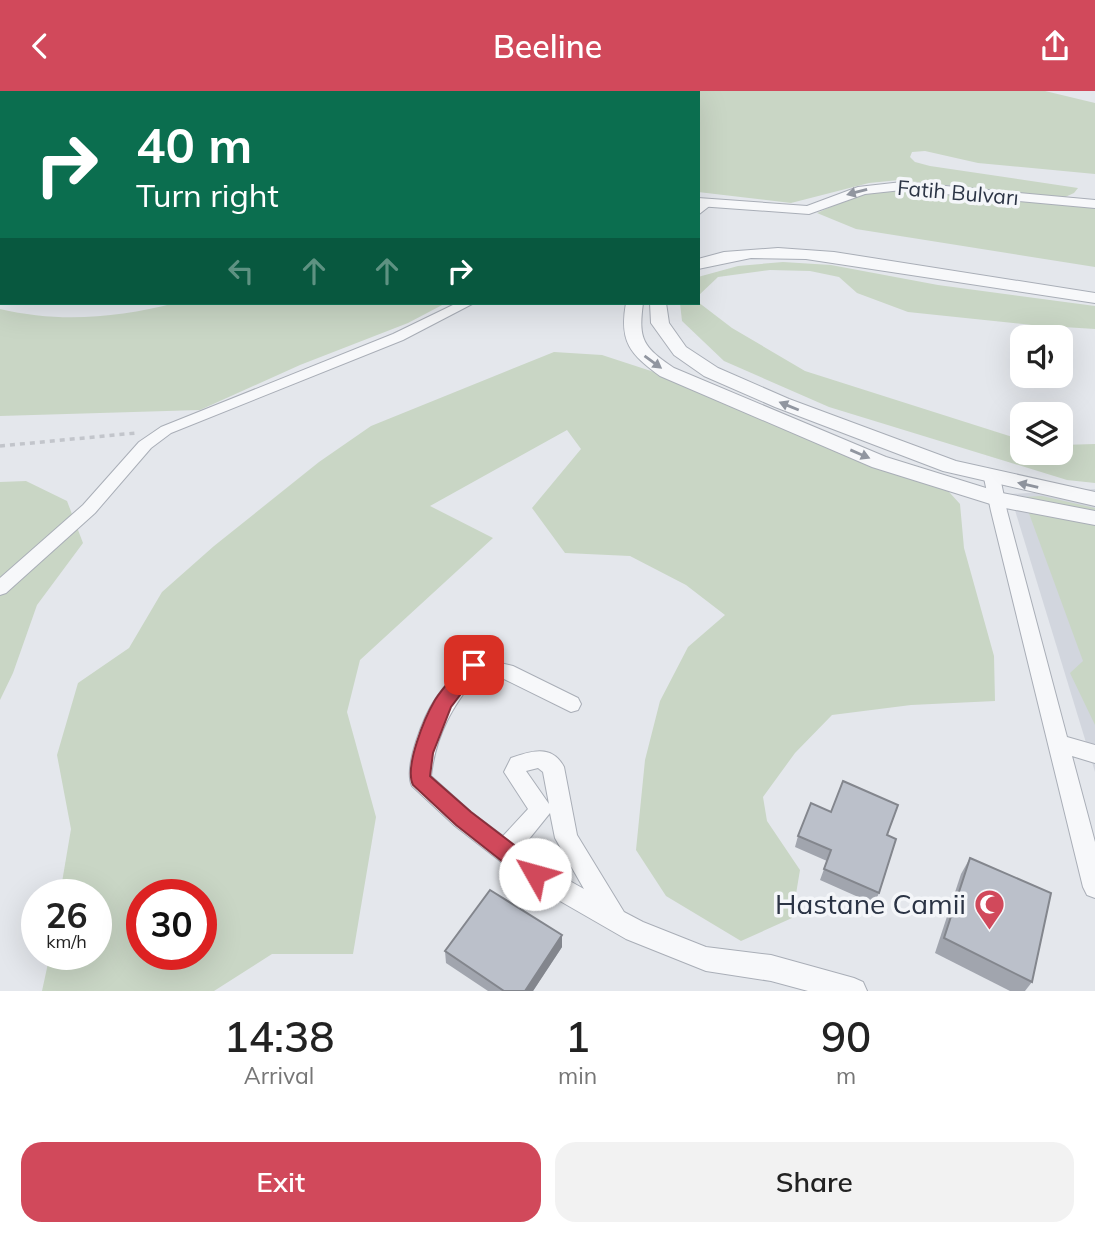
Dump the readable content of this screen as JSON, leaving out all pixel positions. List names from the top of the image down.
{
  "streets": {
    "street": ["Fatih Bulvarı"]
  },
  "places": {
    "mosque": ["Hastane Camii"]
  },
  "page": {
    "header": "Beeline",
    "turn": ["40 m", "Turn right"],
    "speed": "26 km/h",
    "limit": "30",
    "eta": [
      "14:38",
      "Arrival",
      "1",
      "min",
      "90",
      "m"
    ],
    "buttons": ["Exit", "Share"]
  }
}
